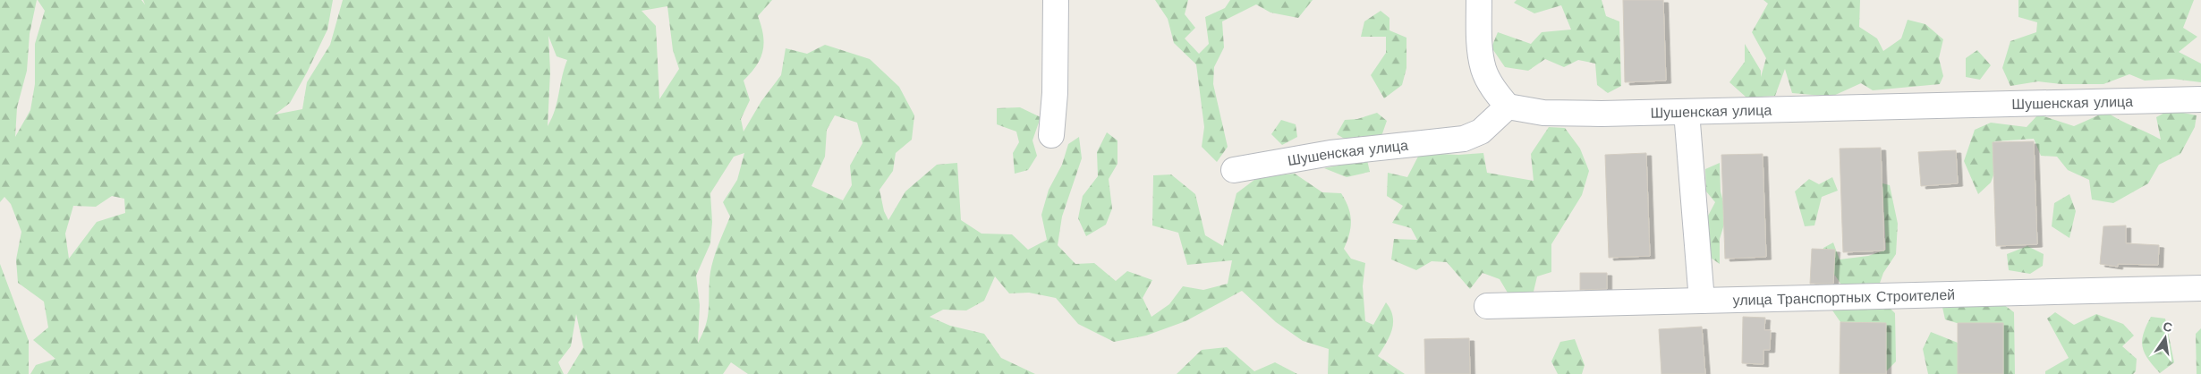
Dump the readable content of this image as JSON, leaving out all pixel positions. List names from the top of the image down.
{
  "streets": {
    "street": ["Шушенская улица", "улица Транспортных Строителей"]
  },
  "north": "top"
}
